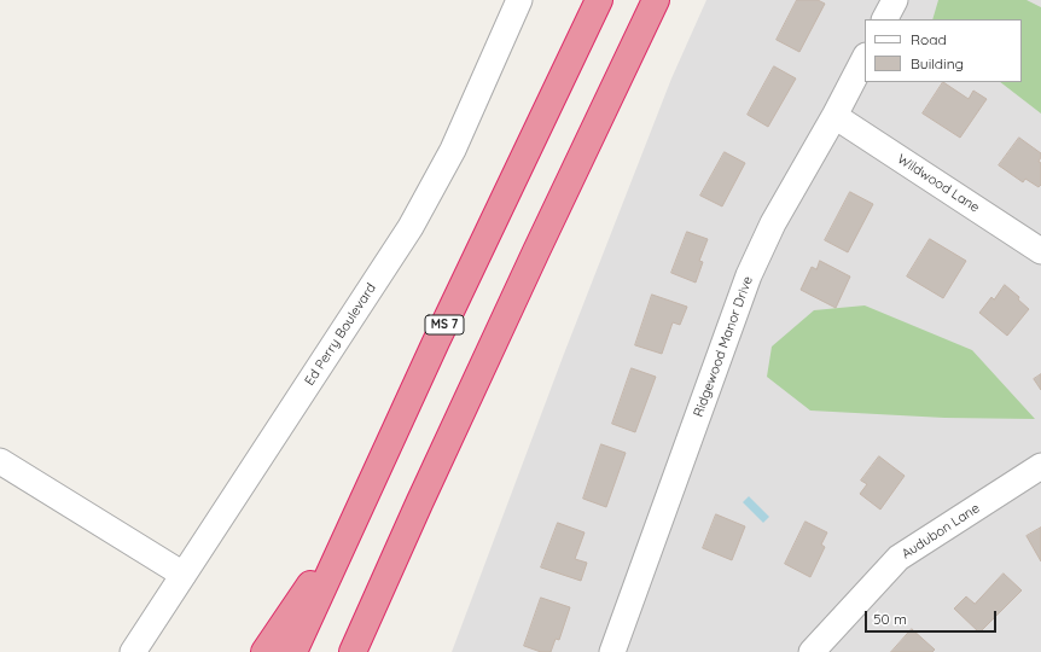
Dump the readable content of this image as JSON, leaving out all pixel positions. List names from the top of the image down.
{
  "streets": {
    "highway": ["MS 7"],
    "street": [
      "Wildwood Lane",
      "Ed Perry Boulevard",
      "Ridgewood Manor Drive",
      "Audubon Lane"
    ]
  },
  "crossings": [
    ["Wildwood Lane", "Ridgewood Manor Drive"]
  ],
  "legend": ["Road", "Building"],
  "scale_bar": "50 m"
}
